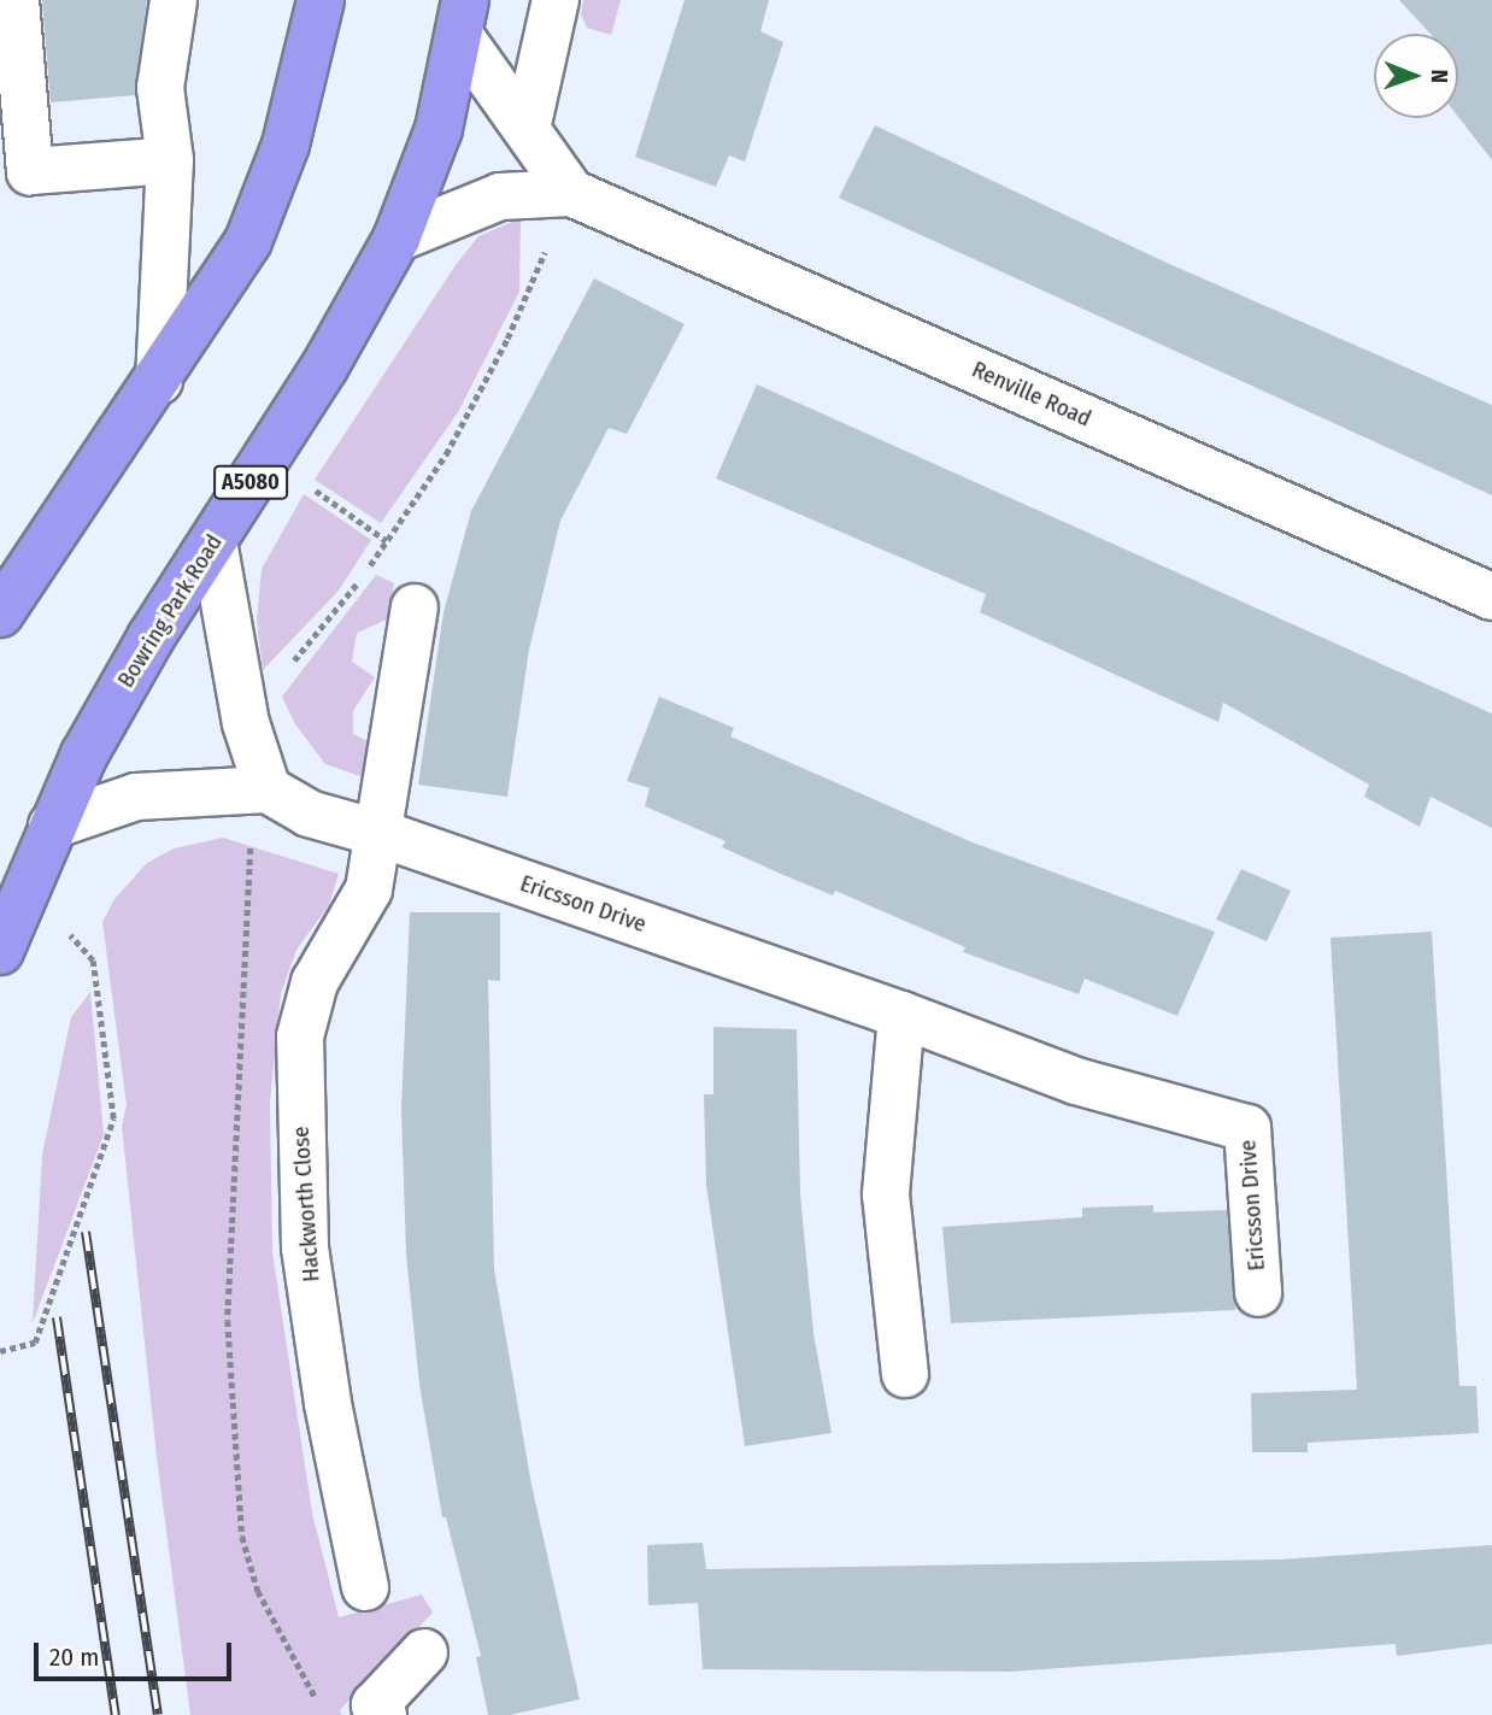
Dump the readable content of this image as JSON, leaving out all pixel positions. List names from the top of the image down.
{
  "streets": {
    "highway": ["A5080", "Bowring Park Road"],
    "street": ["Renville Road", "Ericsson Drive", "Hackworth Close"]
  },
  "crossings": [
    ["Renville Road", "Bowring Park Road"],
    ["Ericsson Drive", "Hackworth Close"]
  ],
  "scale_bar": "20 m",
  "north": "right"
}
